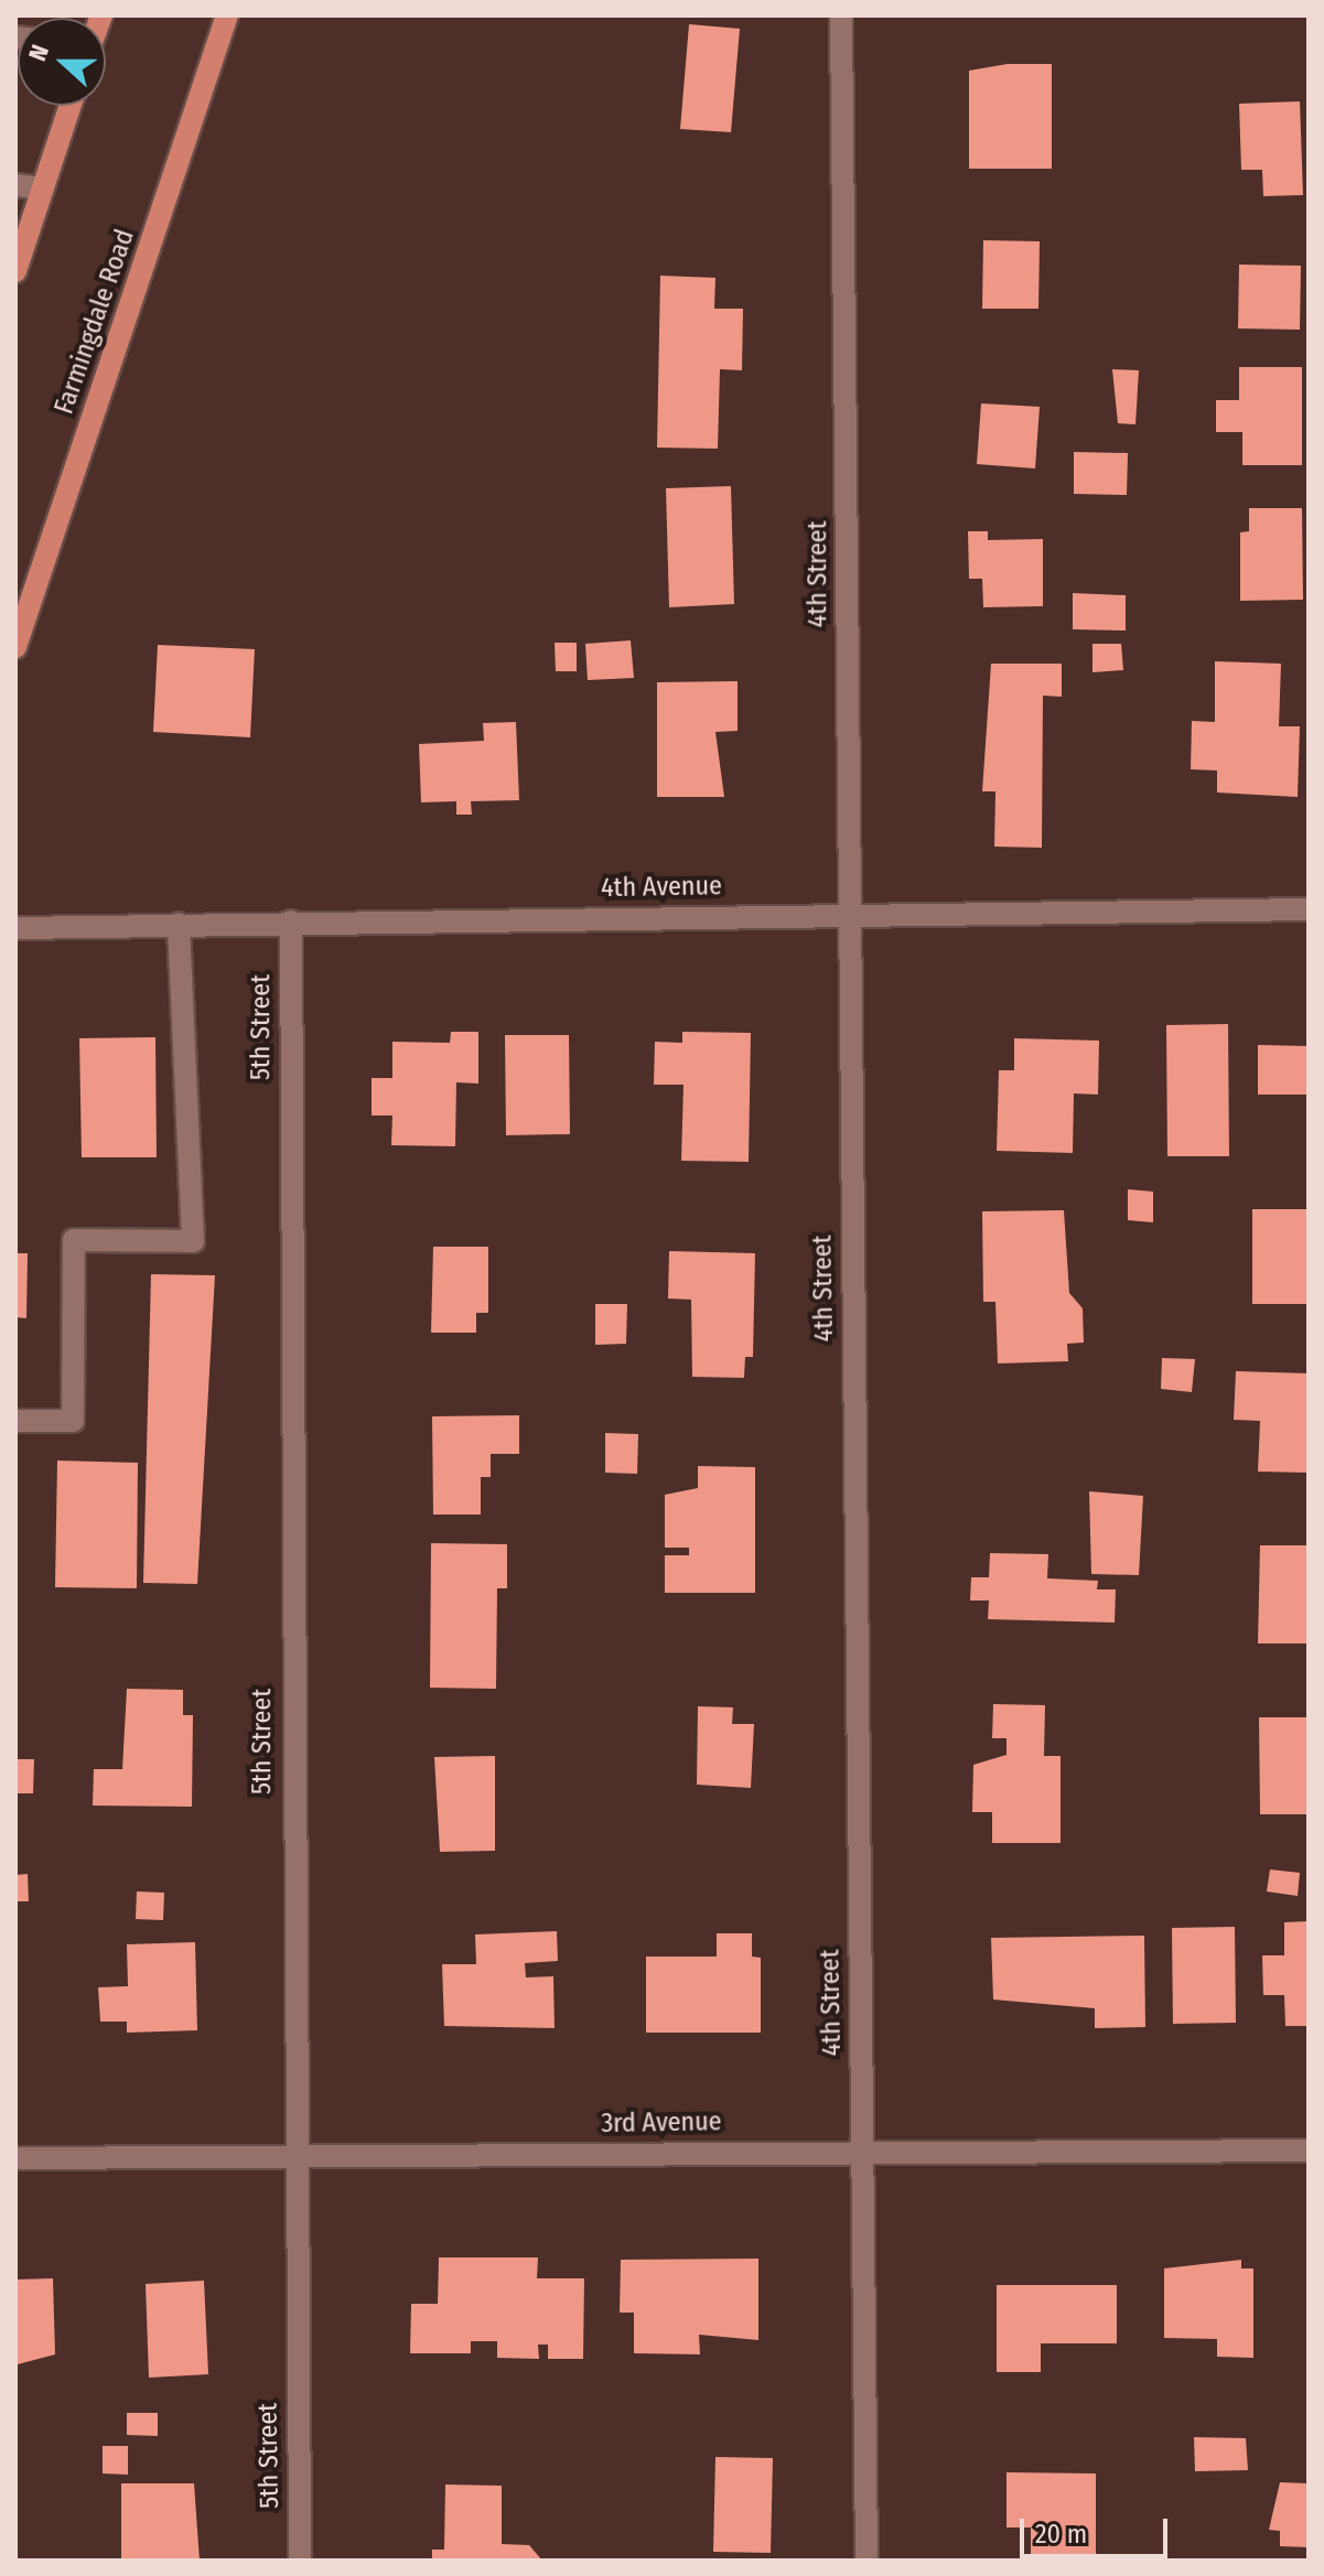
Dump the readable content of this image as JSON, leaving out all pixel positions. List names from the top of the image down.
{
  "streets": {
    "main road": ["Farmingdale Road"],
    "street": [
      "4th Street",
      "4th Avenue",
      "5th Street",
      "3rd Avenue"
    ]
  },
  "crossings": [
    ["4th Street", "4th Avenue"],
    ["4th Street", "3rd Avenue"],
    ["4th Avenue", "5th Street"],
    ["5th Street", "3rd Avenue"]
  ],
  "scale_bar": "20 m",
  "north": "left"
}
